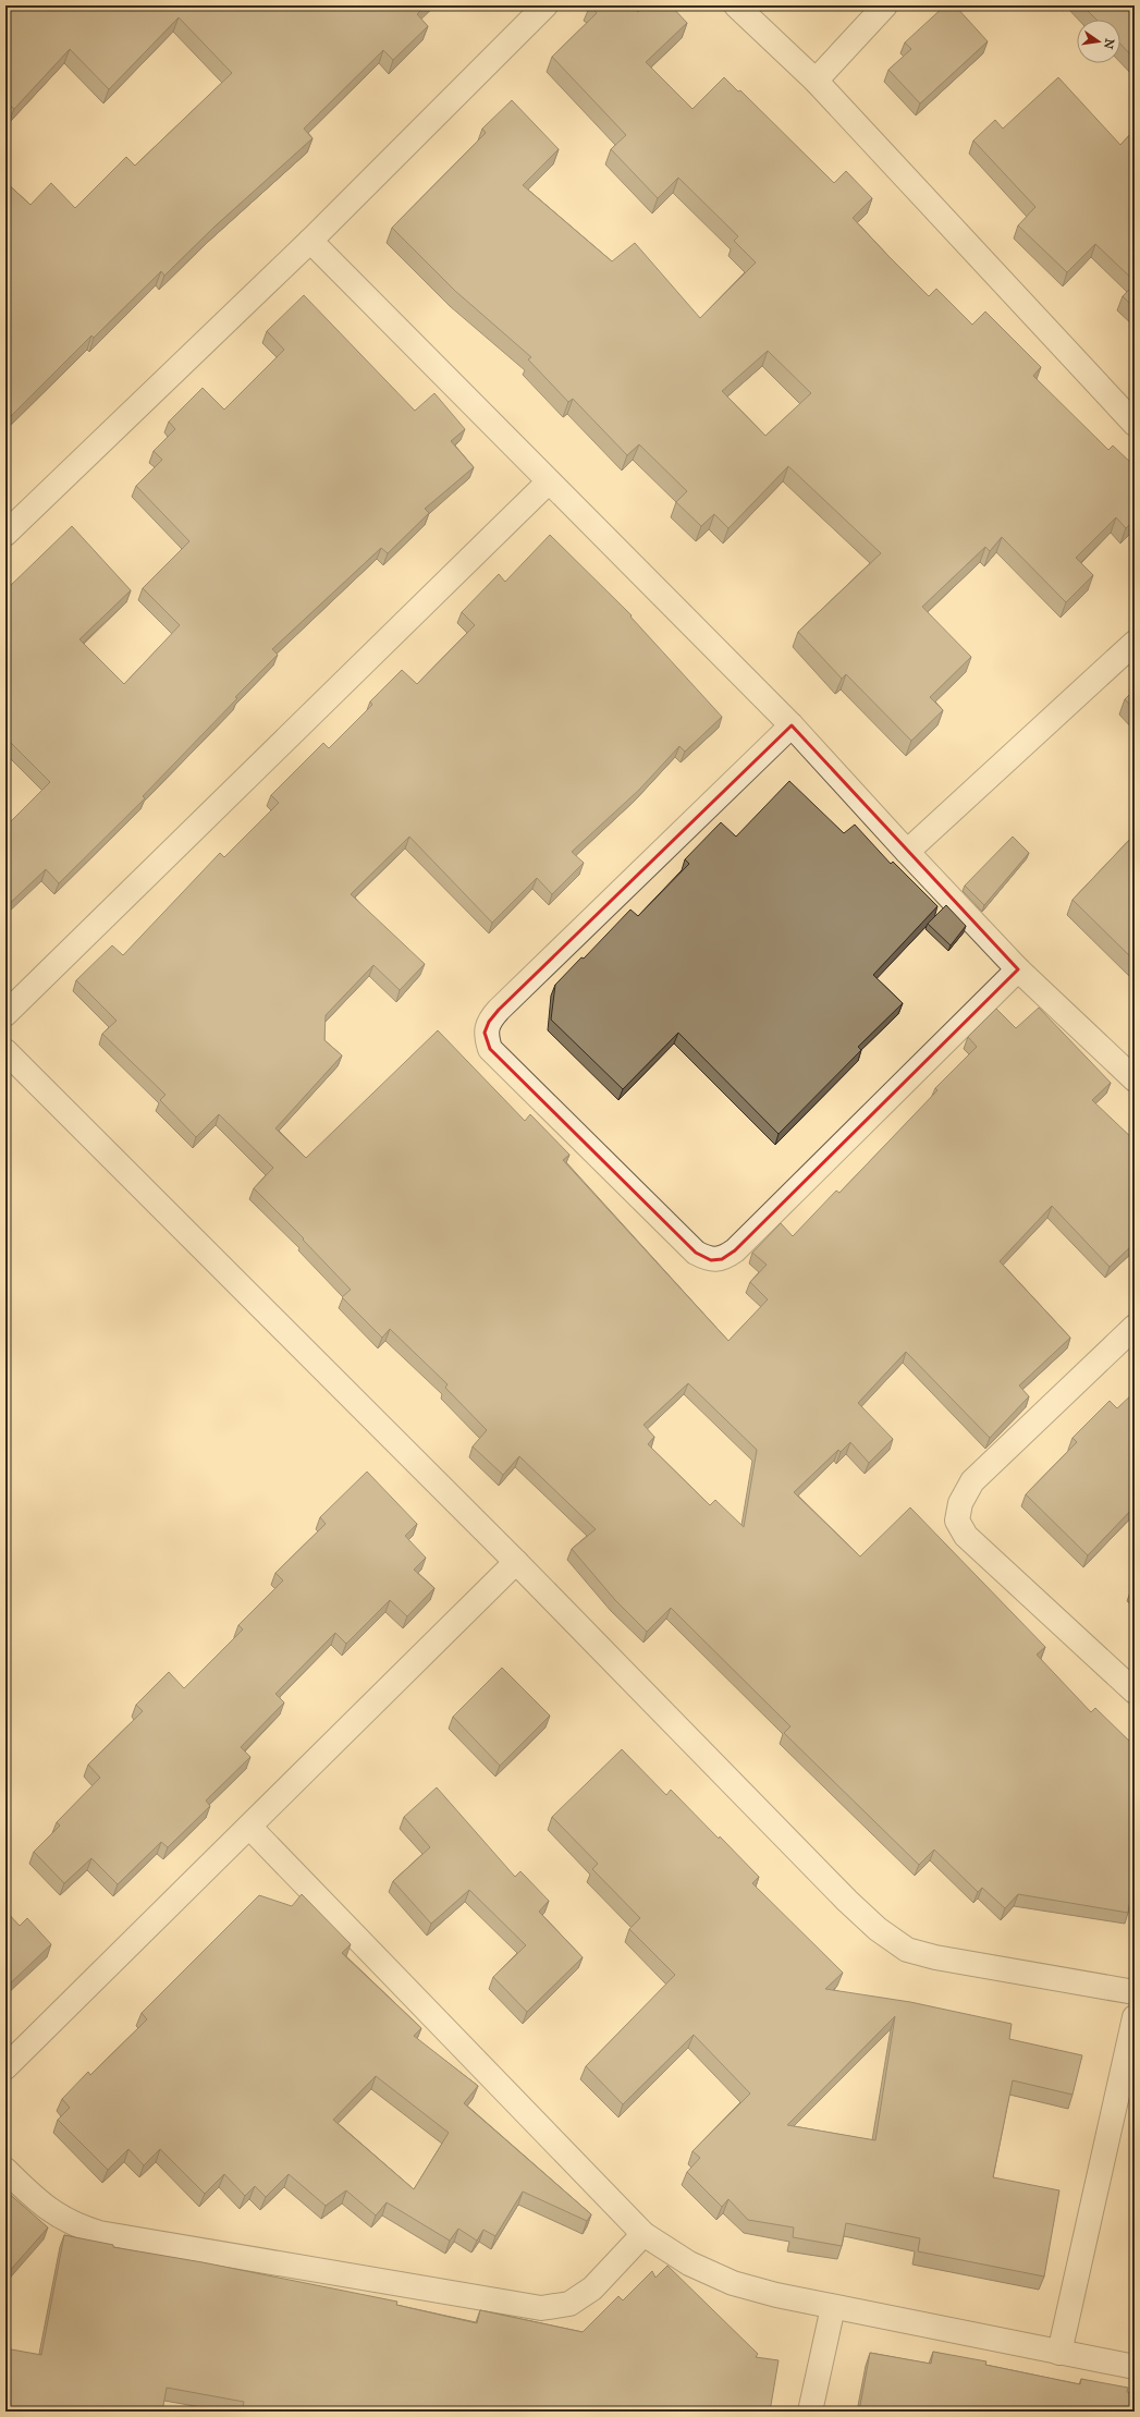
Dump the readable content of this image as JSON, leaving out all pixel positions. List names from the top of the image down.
{
  "north": "right"
}
